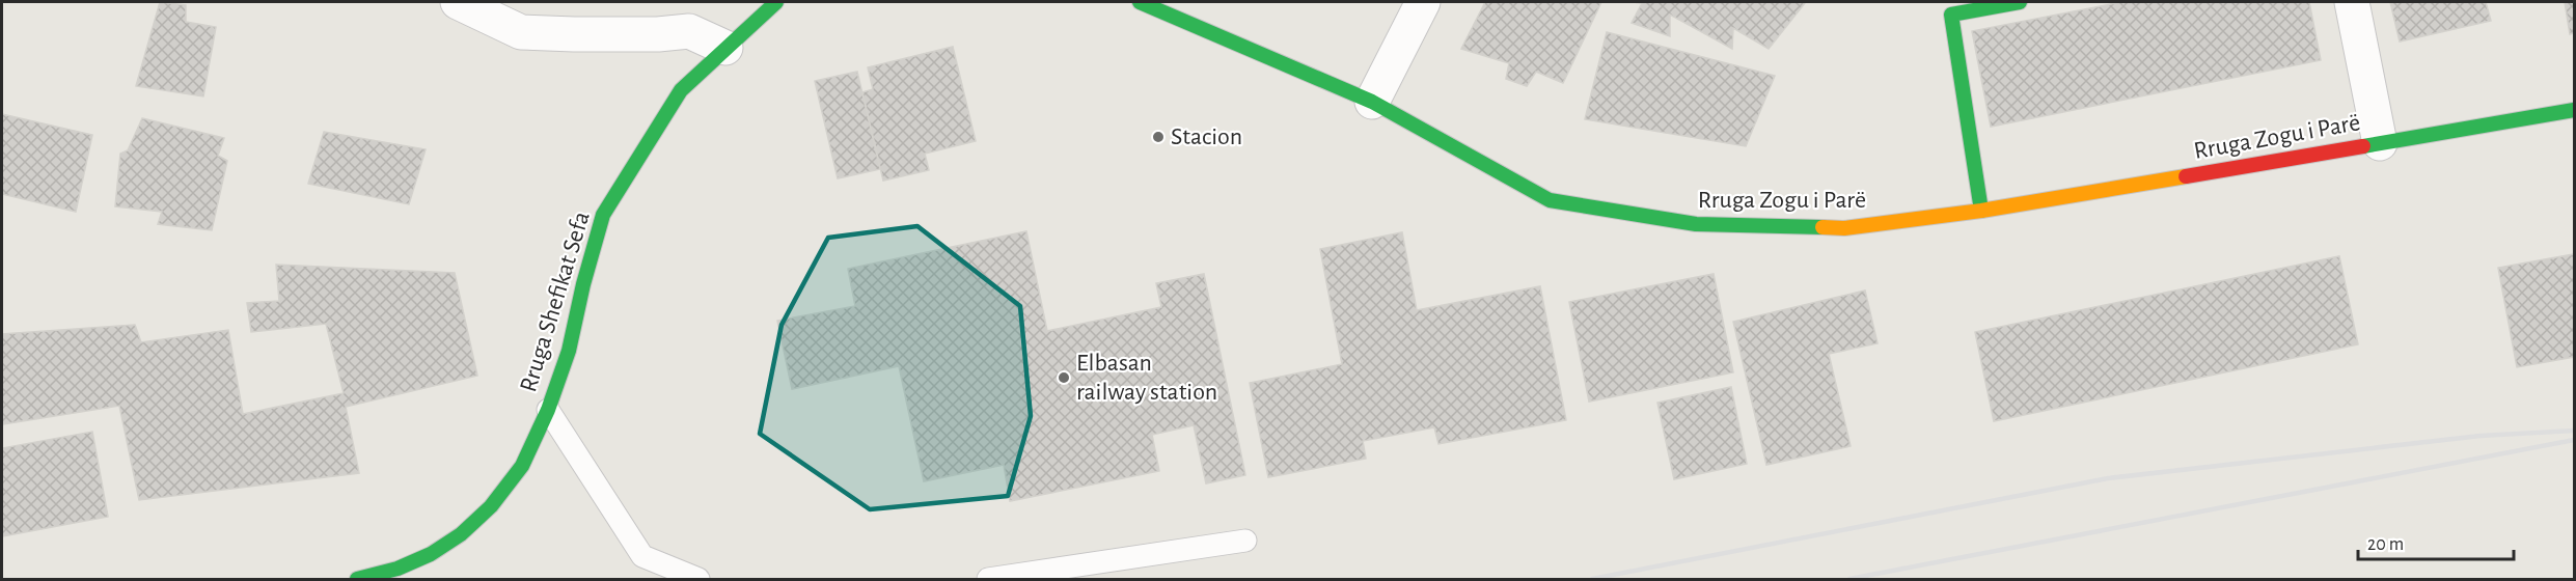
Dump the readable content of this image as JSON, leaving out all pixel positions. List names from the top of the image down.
{
  "streets": {
    "main road": ["Rruga Zogu i Parë", "Rruga Shefikat Sefa"]
  },
  "places": ["Stacion", "Elbasan railway station"],
  "scale_bar": "20 m"
}
